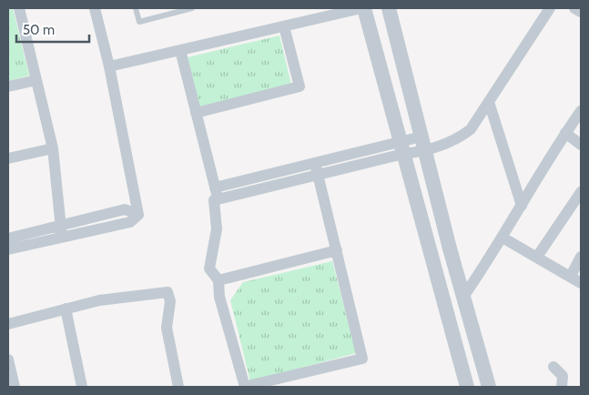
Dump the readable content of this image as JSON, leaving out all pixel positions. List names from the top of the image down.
{
  "scale_bar": "50 m"
}
